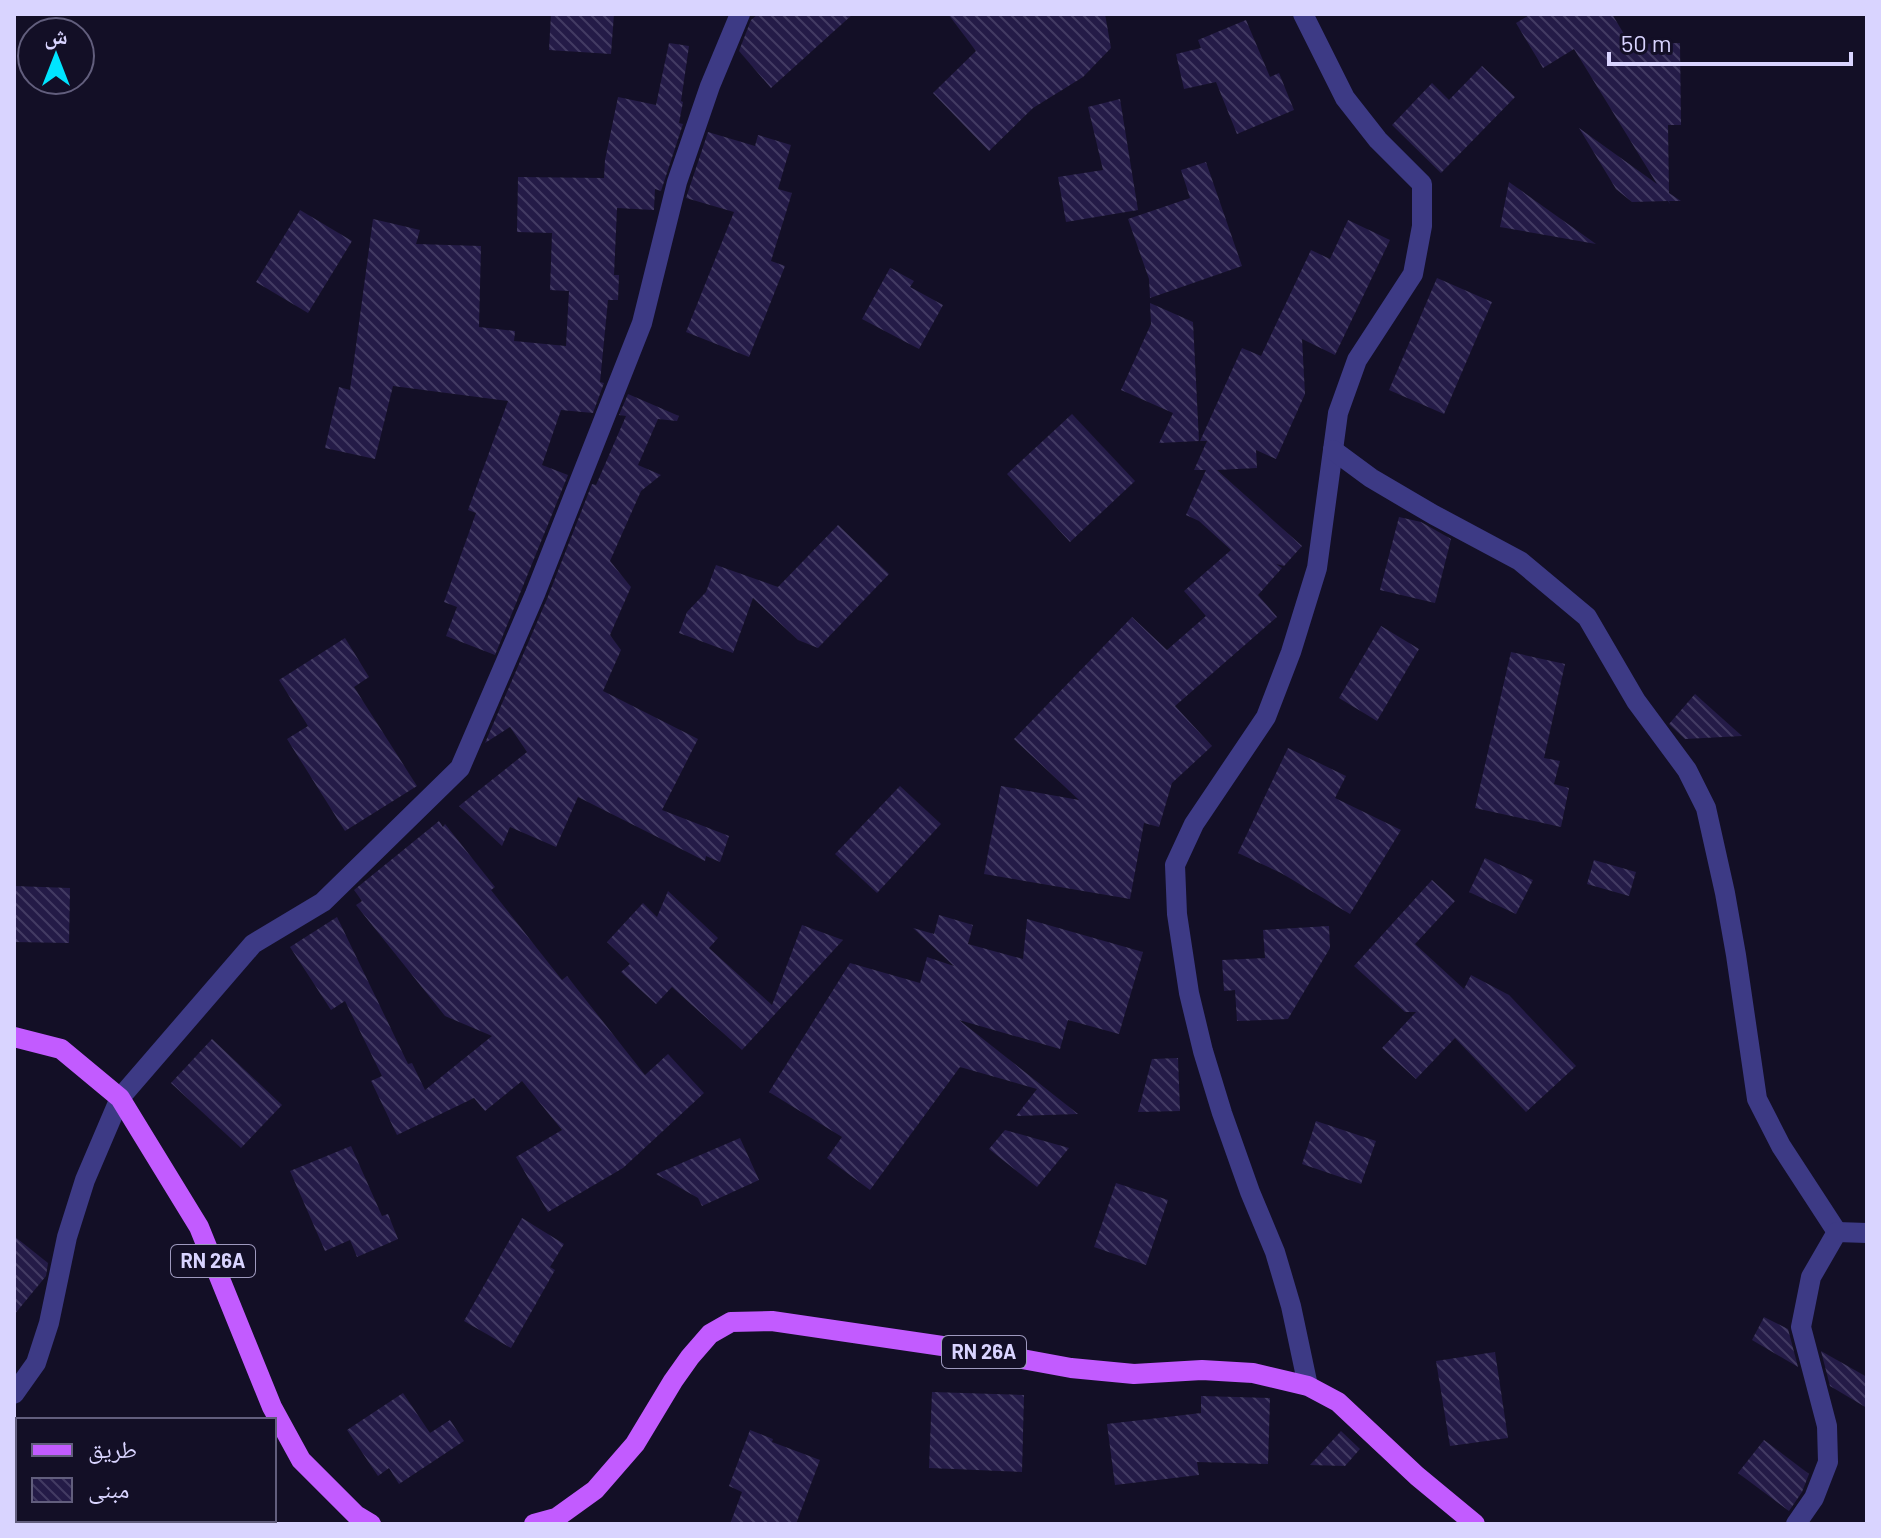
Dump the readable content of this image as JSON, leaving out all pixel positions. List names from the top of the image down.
{
  "streets": {
    "main road": ["RN 26A"]
  },
  "legend": ["طريق", "مبنى"],
  "scale_bar": "50 m",
  "north": "top"
}
